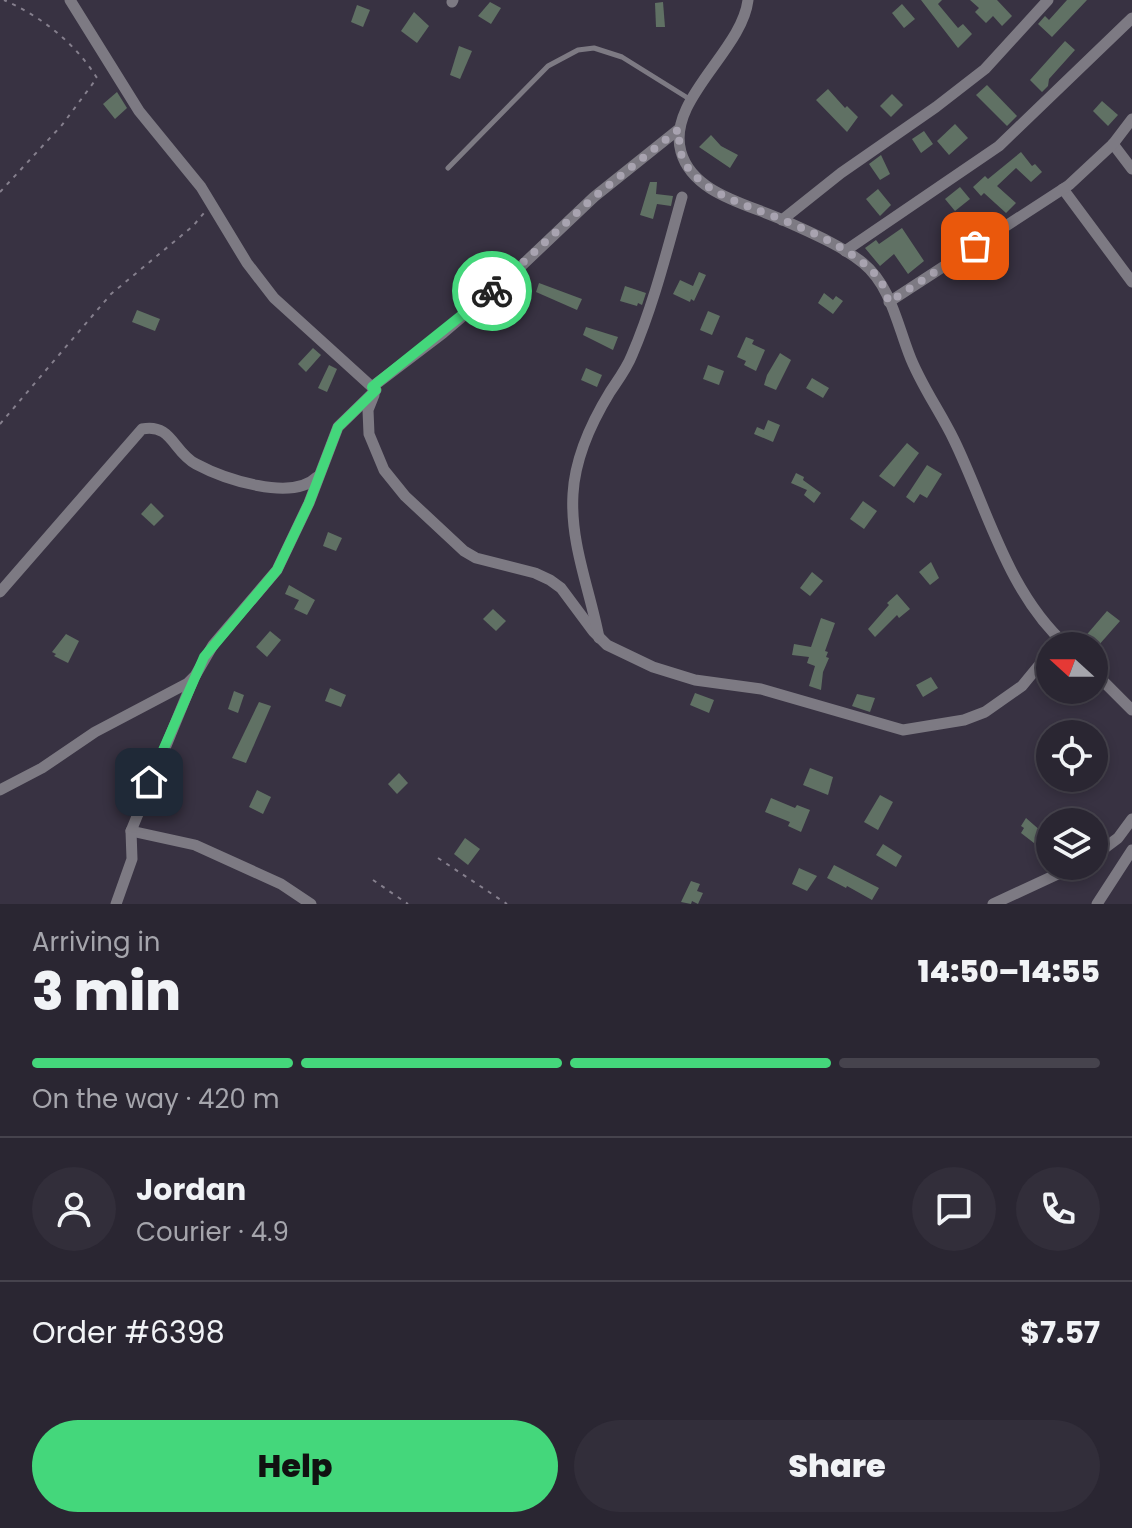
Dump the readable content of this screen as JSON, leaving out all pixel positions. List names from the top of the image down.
{
  "north": "left",
  "page": {
    "heading": ["3 min", "Arriving in", "14:50–14:55"],
    "panel": [
      "Jordan",
      "Courier · 4.9",
      "Order #6398",
      "$7.57"
    ],
    "bar": "On the way · 420 m",
    "buttons": ["Help", "Share"]
  }
}
